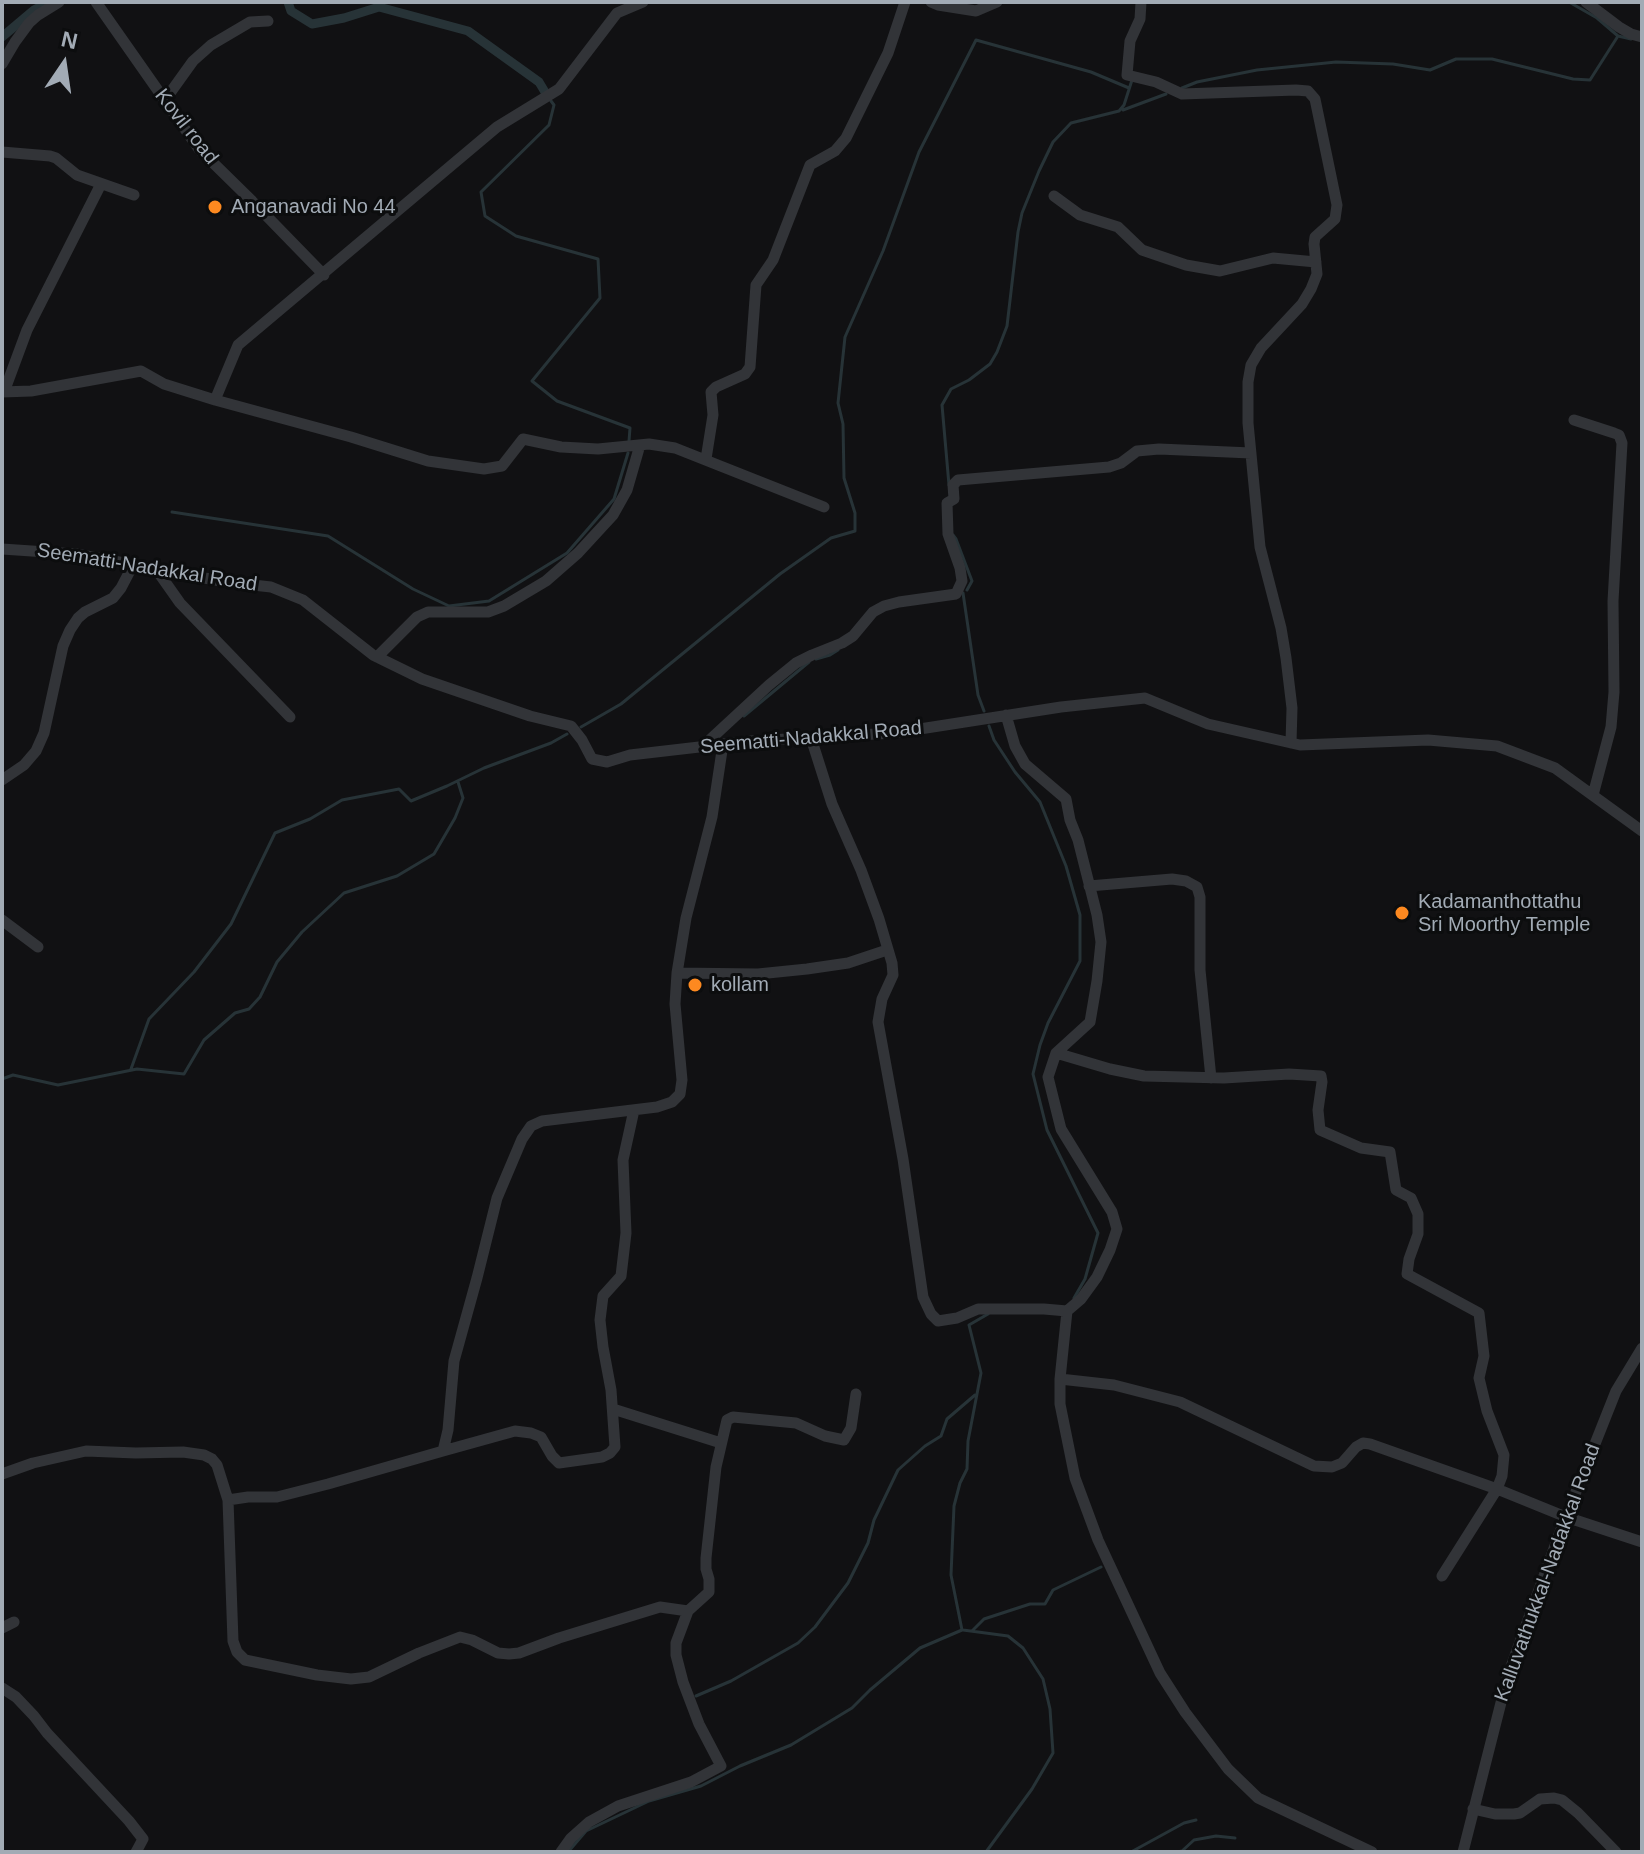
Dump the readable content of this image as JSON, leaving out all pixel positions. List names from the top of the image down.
{
  "streets": {
    "street": ["Kovil road", "Seematti-Nadakkal Road", "Kalluvathukkal-Nadakkal Road"]
  },
  "places": ["Anganavadi No 44", "Kadamanthottathu Sri Moorthy Temple", "kollam"],
  "north": "top"
}
